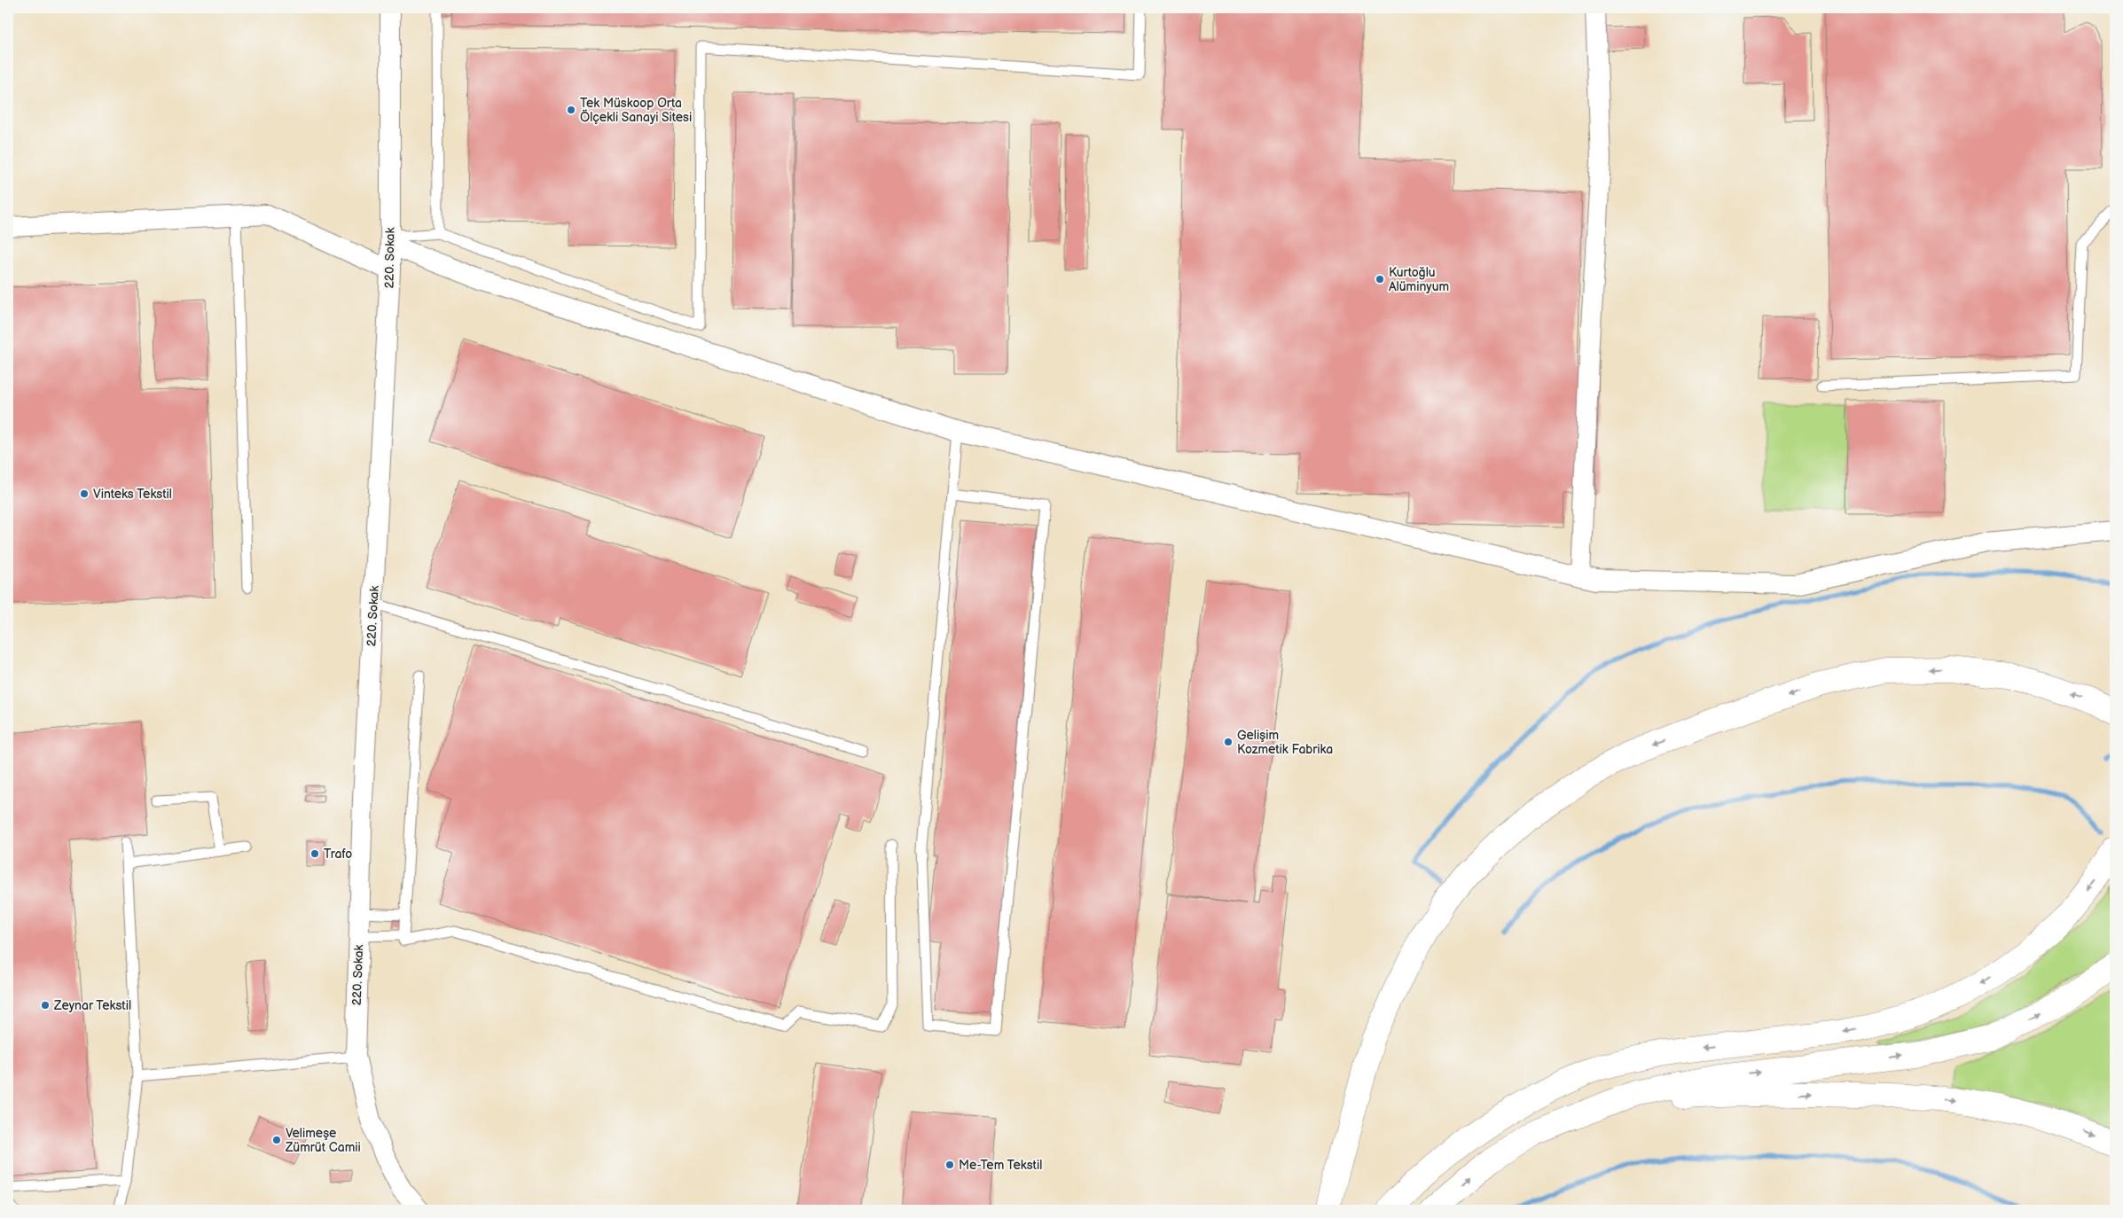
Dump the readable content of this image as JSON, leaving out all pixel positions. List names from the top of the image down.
{
  "streets": {
    "street": ["220. Sokak"]
  },
  "places": [
    "Tek Müskoop Orta Ölçekli Sanayi Sitesi",
    "Kurtoğlu Alüminyum",
    "Vinteks Tekstil",
    "Gelişim Kozmetik Fabrika",
    "Trafo",
    "Zeynar Tekstil",
    "Velimeşe Zümrüt Camii",
    "Me-Tem Tekstil"
  ]
}
